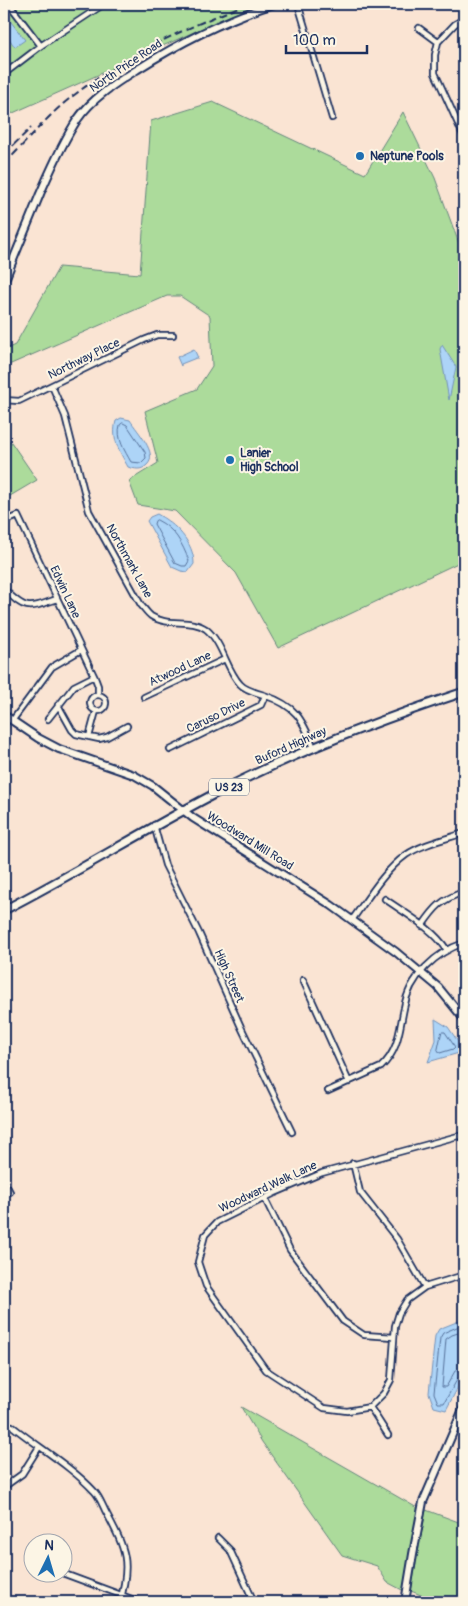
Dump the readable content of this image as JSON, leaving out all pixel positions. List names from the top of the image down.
{
  "streets": {
    "main road": ["Buford Highway", "US 23"],
    "street": [
      "North Price Road",
      "Northway Place",
      "Northmark Lane",
      "Edwin Lane",
      "Atwood Lane",
      "Caruso Drive",
      "Woodward Mill Road",
      "High Street",
      "Woodward Walk Lane"
    ]
  },
  "crossings": [
    ["Northway Place", "Northmark Lane"],
    ["Northmark Lane", "Atwood Lane"],
    ["Northmark Lane", "Caruso Drive"],
    ["Northmark Lane", "Buford Highway"],
    ["Buford Highway", "Woodward Mill Road"],
    ["Buford Highway", "High Street"]
  ],
  "places": ["Neptune Pools", "Lanier High School"],
  "scale_bar": "100 m",
  "north": "top"
}
